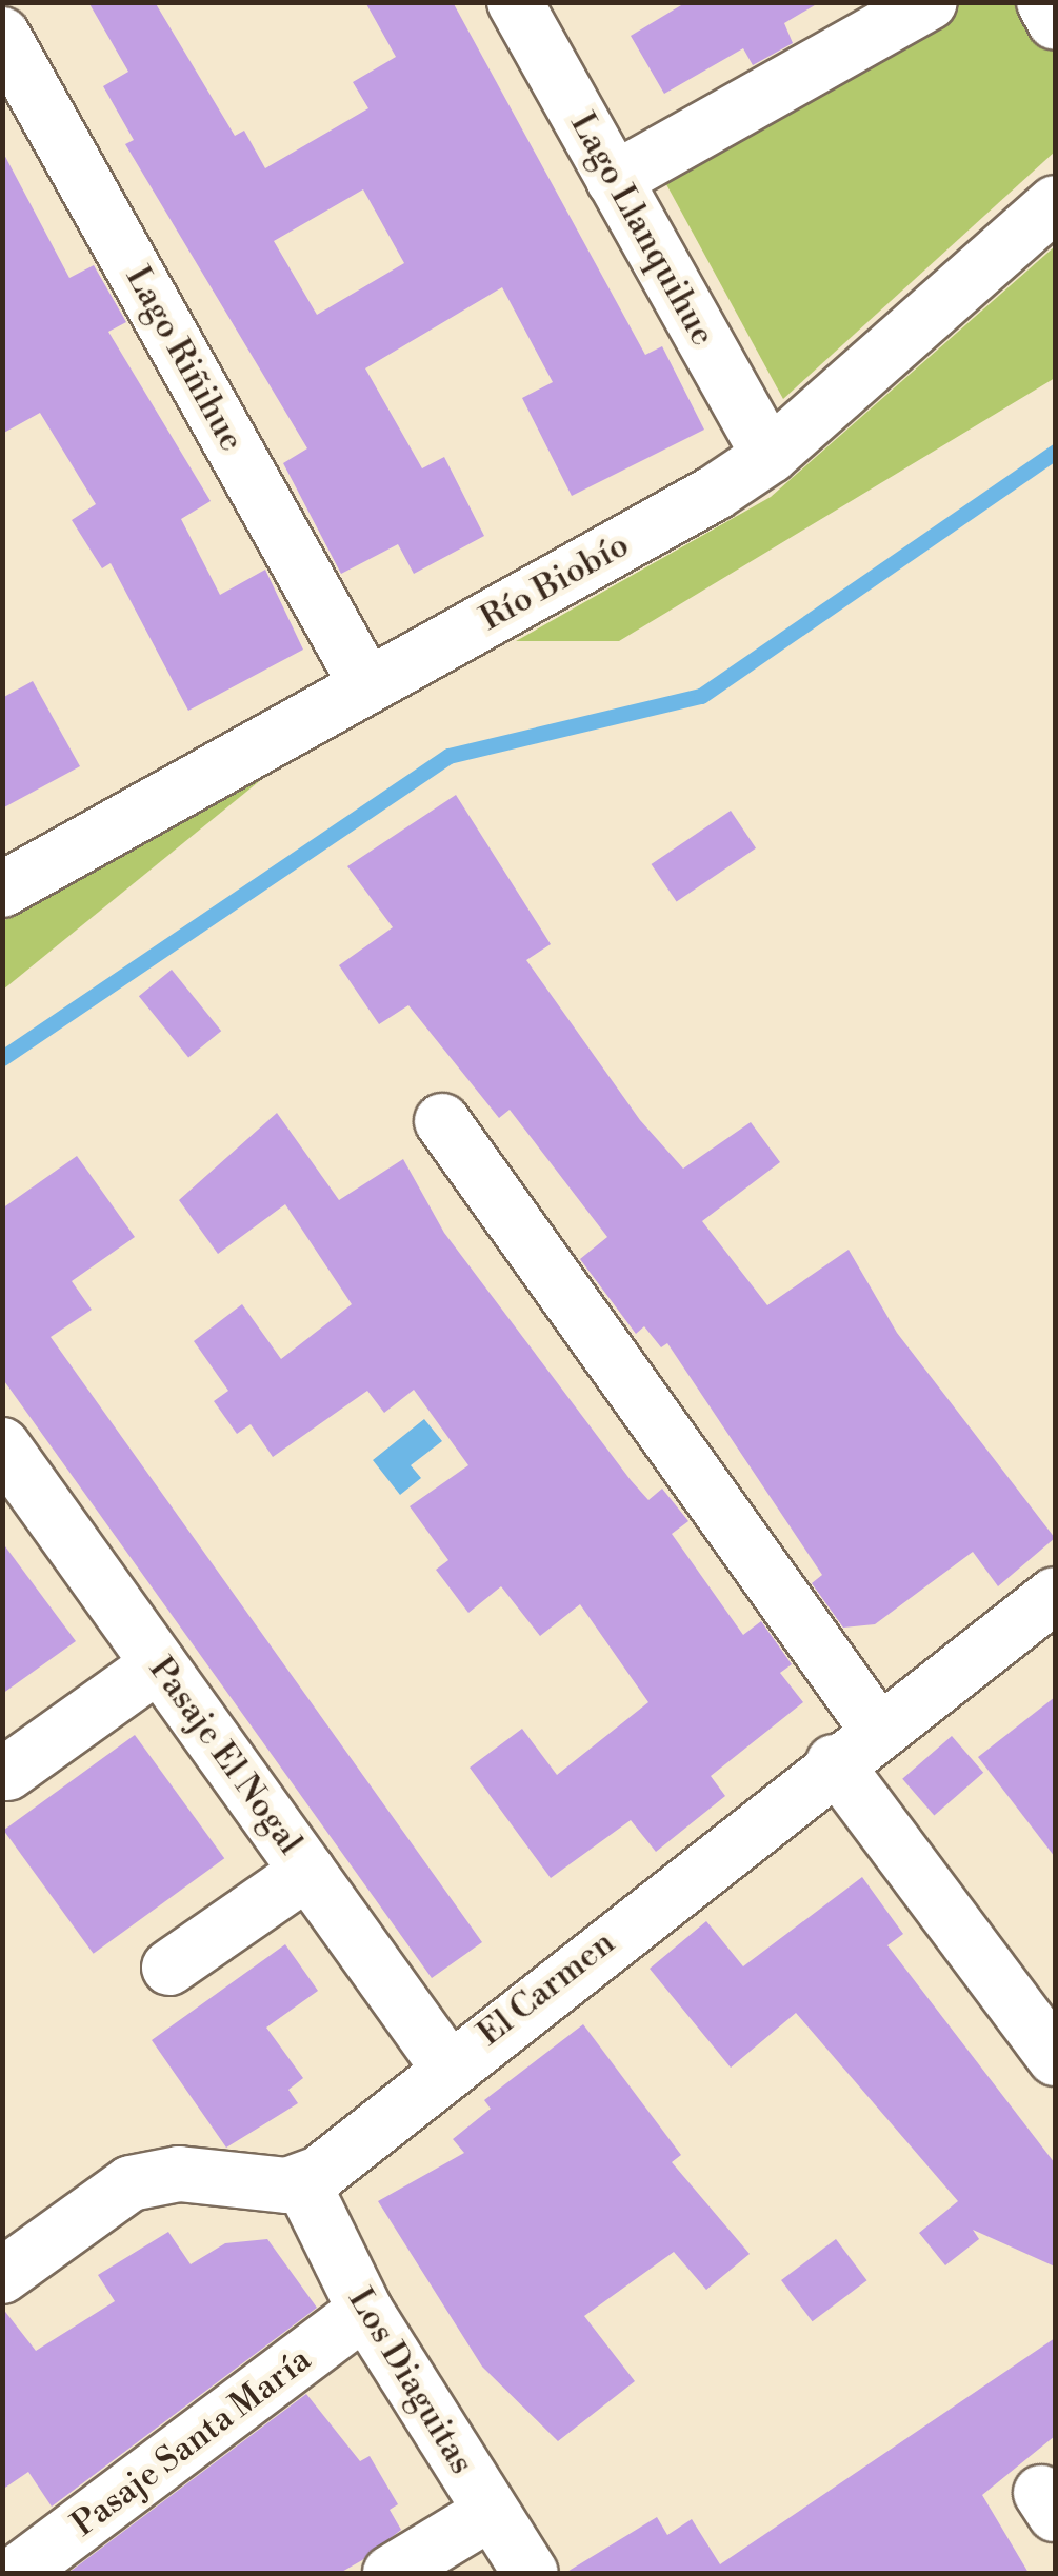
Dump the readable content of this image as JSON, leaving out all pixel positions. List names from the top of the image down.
{
  "streets": {
    "street": [
      "Lago Llanquihue",
      "Lago Riñihue",
      "Río Biobío",
      "Pasaje El Nogal",
      "El Carmen",
      "Los Diaguitas",
      "Pasaje Santa María"
    ]
  },
  "crossings": [
    ["Lago Llanquihue", "Río Biobío"],
    ["Lago Riñihue", "Río Biobío"],
    ["Pasaje El Nogal", "El Carmen"],
    ["El Carmen", "Los Diaguitas"],
    ["Los Diaguitas", "Pasaje Santa María"]
  ]
}
